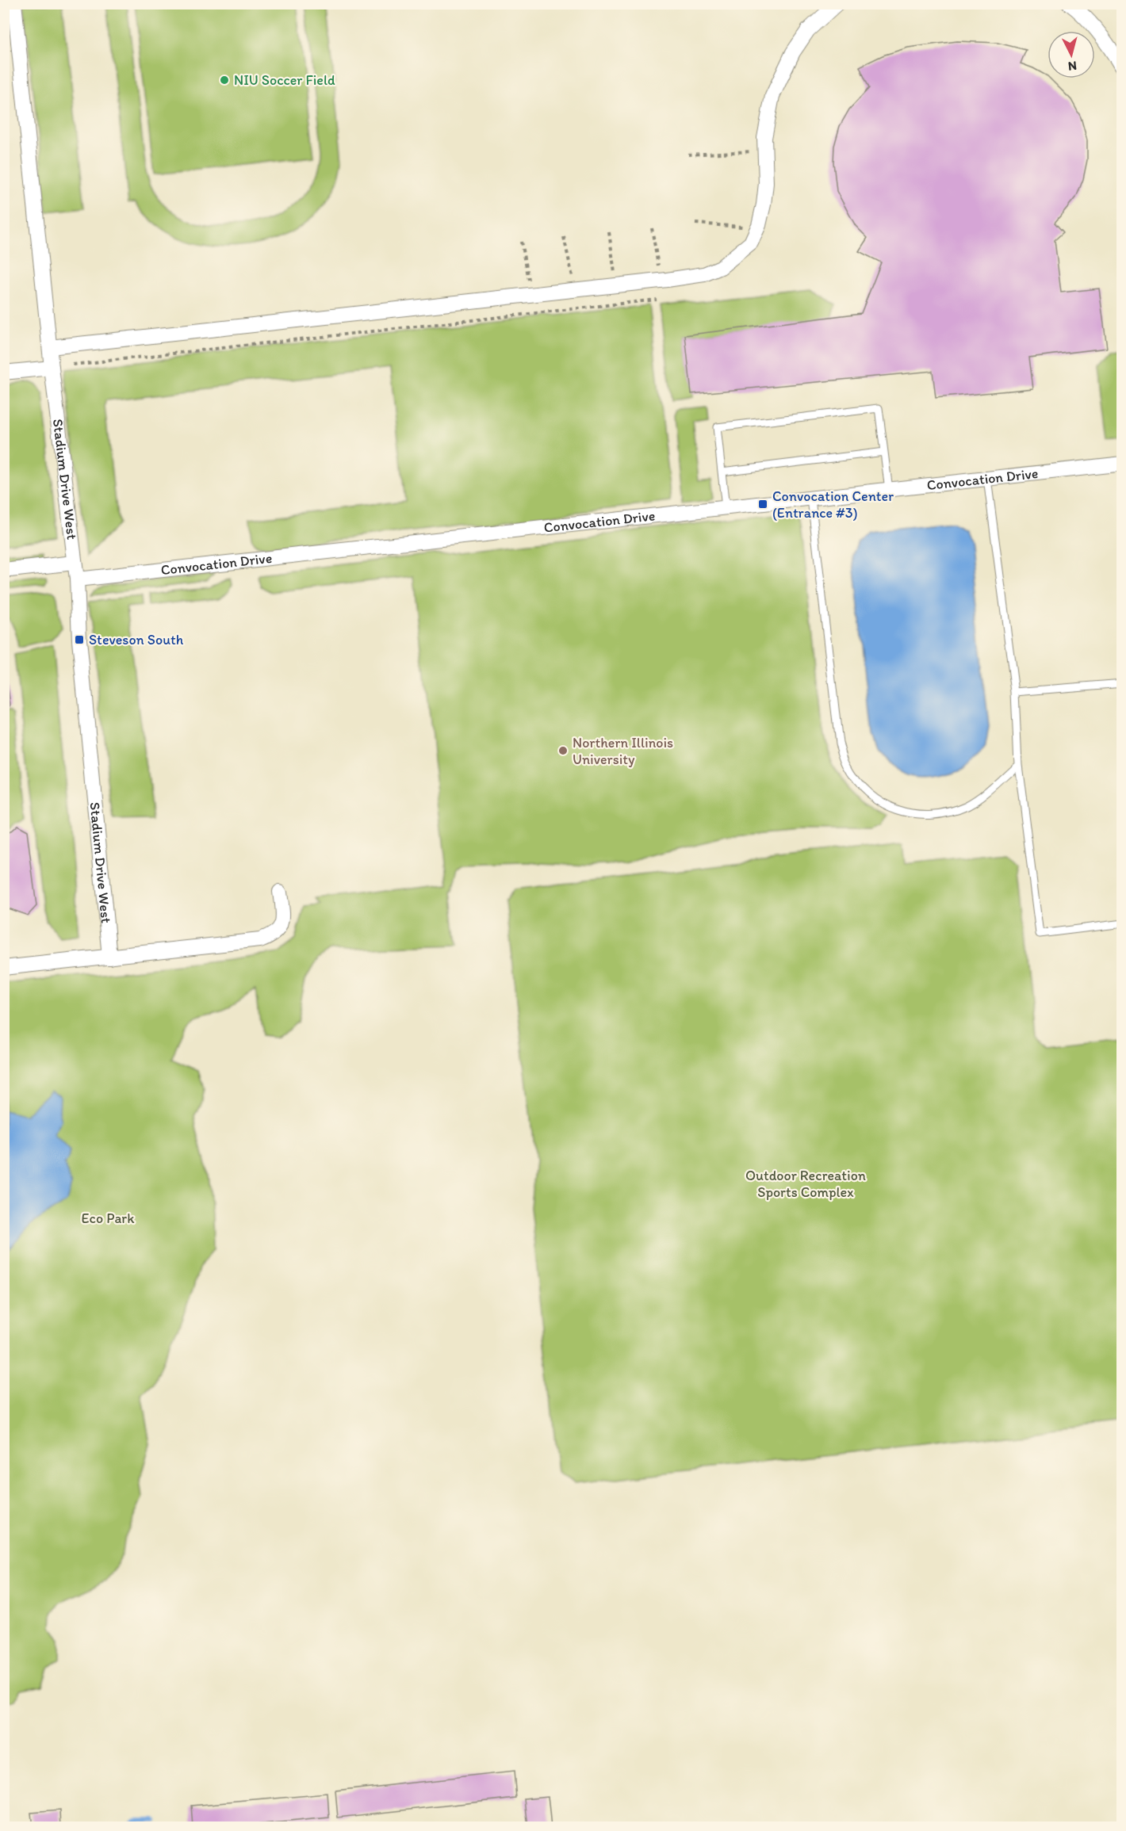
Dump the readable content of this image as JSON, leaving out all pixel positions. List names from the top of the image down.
{
  "streets": {
    "street": ["Stadium Drive West", "Convocation Drive"]
  },
  "crossings": [
    ["Stadium Drive West", "Convocation Drive"]
  ],
  "parks": ["Outdoor Recreation Sports Complex", "Eco Park"],
  "places": {
    "other": ["NIU Soccer Field", "Northern Illinois University"],
    "transit": ["Convocation Center (Entrance #3)", "Steveson South"]
  },
  "north": "bottom"
}
